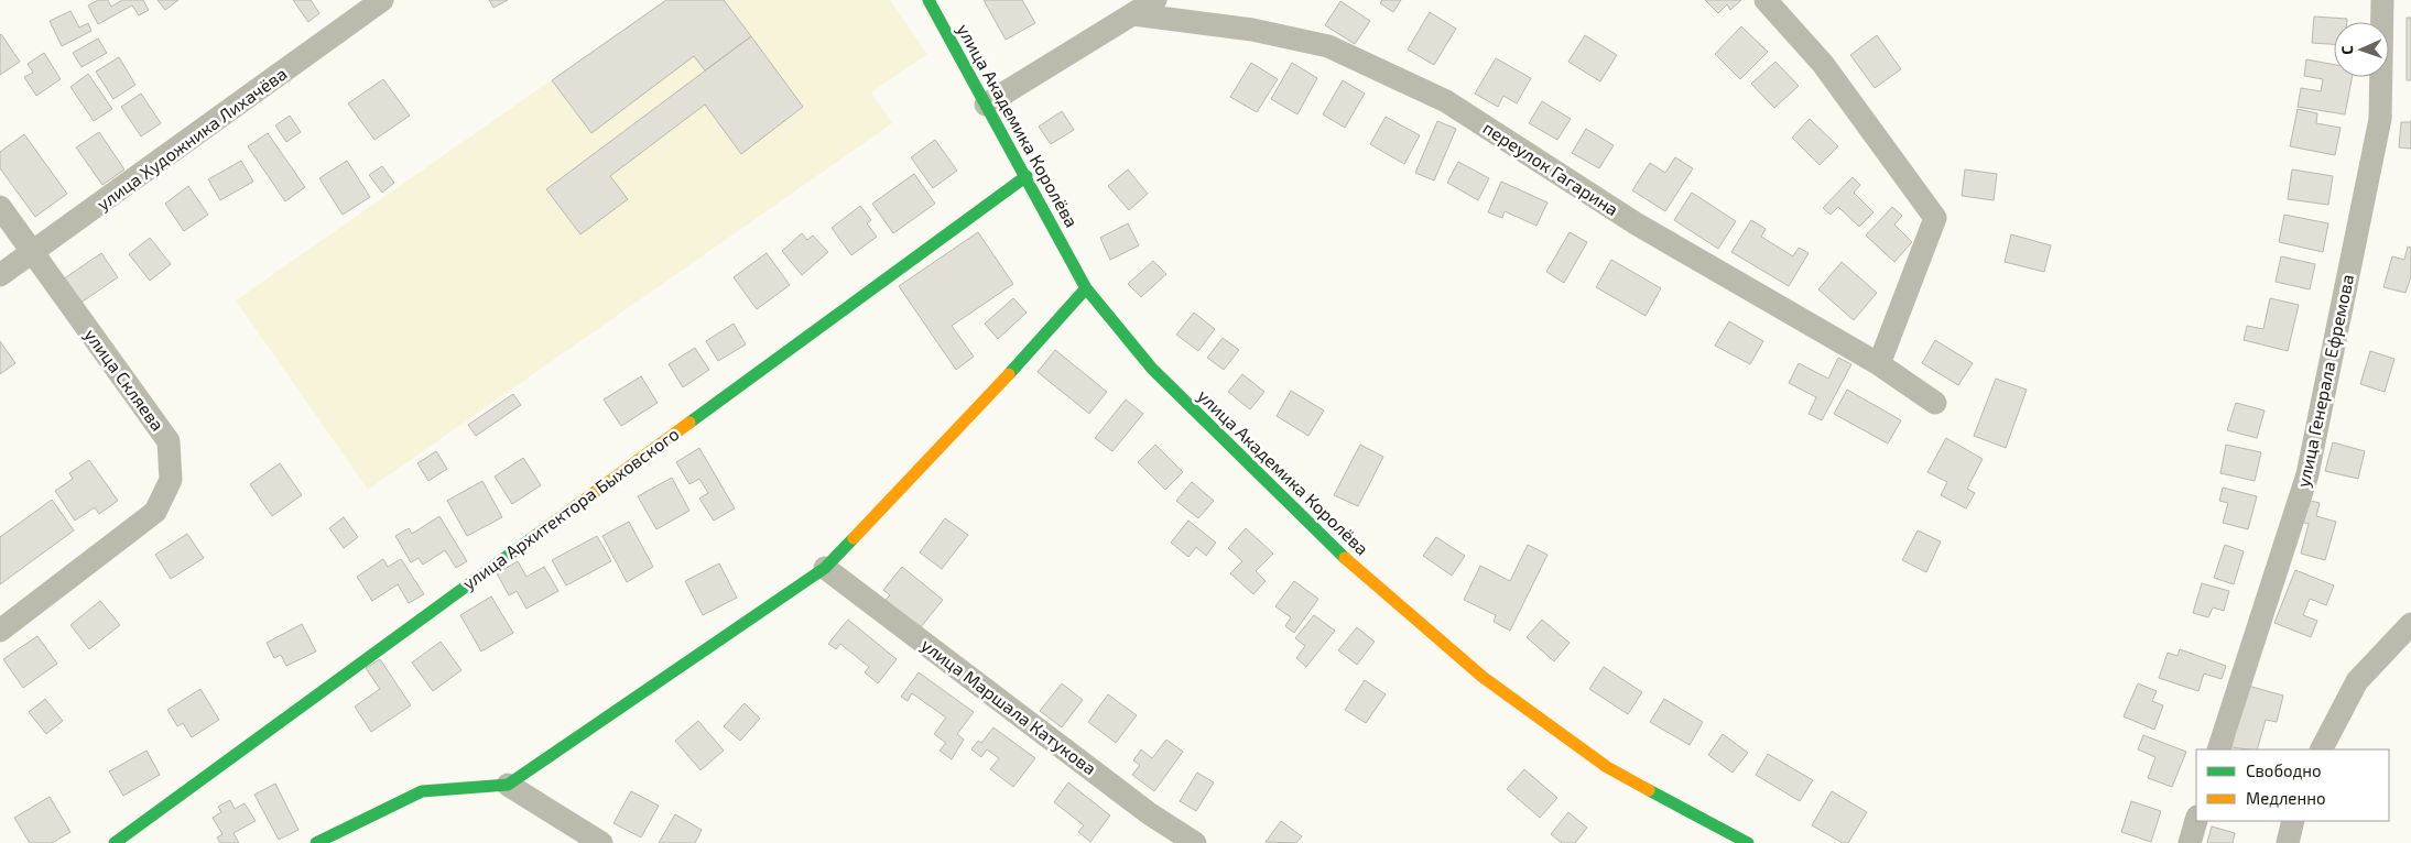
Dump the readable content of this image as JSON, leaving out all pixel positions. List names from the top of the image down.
{
  "streets": {
    "street": [
      "улица Академика Королёва",
      "улица Художника Лихачёва",
      "переулок Гагарина",
      "улица Скляева",
      "улица Генерала Ефремова",
      "улица Архитектора Быховского",
      "улица Маршала Катукова"
    ]
  },
  "crossings": [
    ["улица Академика Королёва", "улица Архитектора Быховского"],
    ["улица Художника Лихачёва", "улица Скляева"]
  ],
  "legend": ["Свободно", "Медленно"],
  "north": "left"
}
